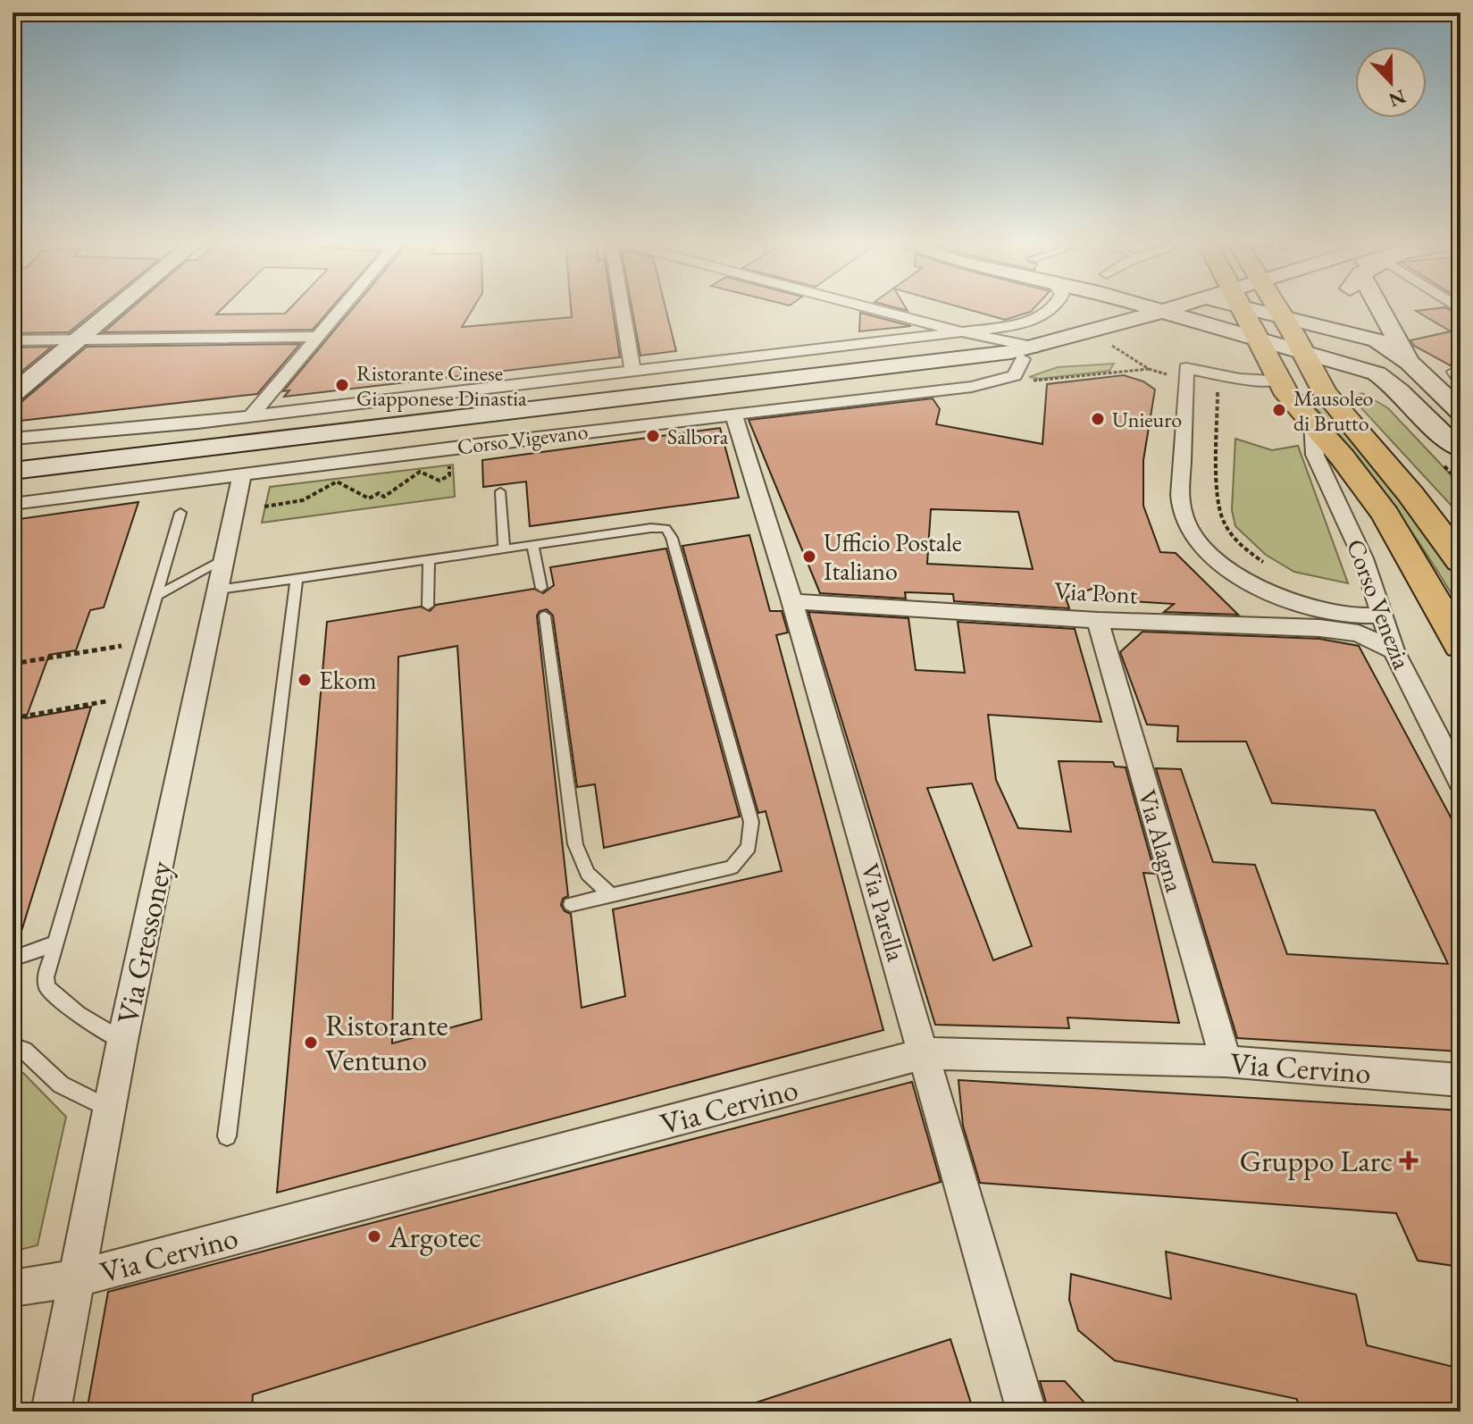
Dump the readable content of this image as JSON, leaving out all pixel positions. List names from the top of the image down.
{
  "streets": {
    "main road": ["Corso Vigevano", "Corso Venezia"],
    "street": [
      "Via Pont",
      "Via Alagna",
      "Via Parella",
      "Via Gressoney",
      "Via Cervino"
    ]
  },
  "crossings": [
    ["Corso Vigevano", "Via Parella"],
    ["Corso Vigevano", "Via Gressoney"],
    ["Via Pont", "Corso Venezia"],
    ["Via Pont", "Via Alagna"],
    ["Via Pont", "Via Parella"],
    ["Via Alagna", "Via Cervino"],
    ["Via Parella", "Via Cervino"],
    ["Via Gressoney", "Via Cervino"]
  ],
  "places": {
    "other": [
      "Ristorante Cinese Giapponese Dinastia",
      "Mausoleo di Brutto",
      "Unieuro",
      "Salbora",
      "Ufficio Postale Italiano",
      "Ekom",
      "Ristorante Ventuno",
      "Argotec"
    ],
    "health": ["Gruppo Larc"]
  },
  "north": "bottom"
}
